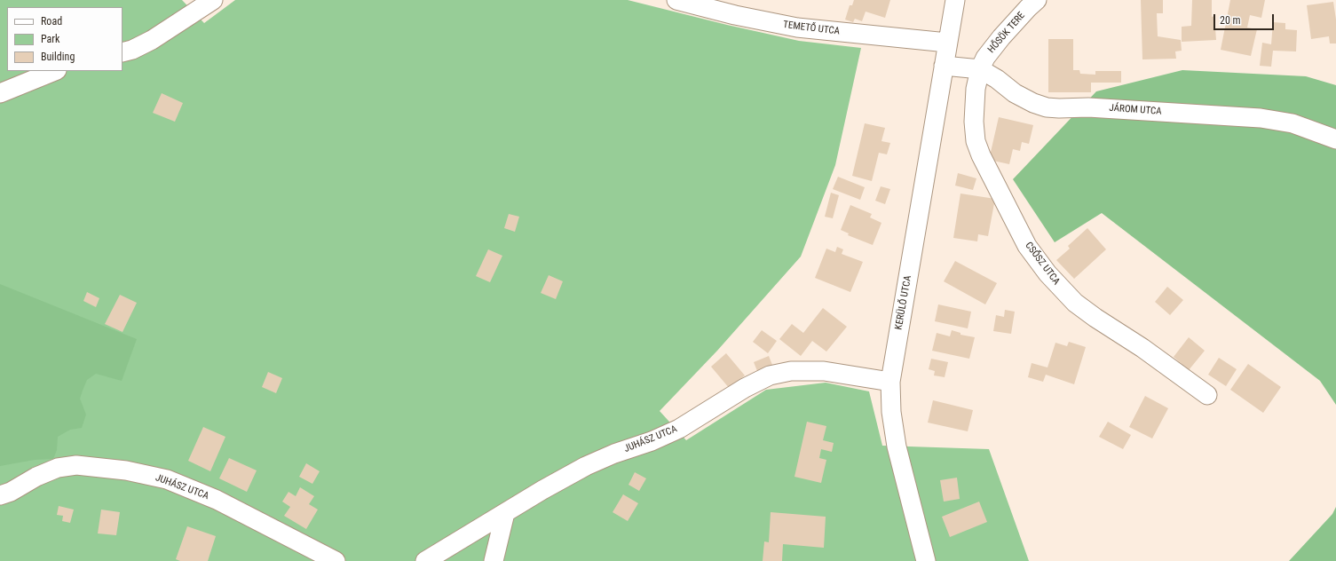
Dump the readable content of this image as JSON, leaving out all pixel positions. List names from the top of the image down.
{
  "streets": {
    "street": [
      "TEMETŐ UTCA",
      "HŐSÖK TERE",
      "JÁROM UTCA",
      "CSŐSZ UTCA",
      "KERÜLŐ UTCA",
      "JUHÁSZ UTCA"
    ]
  },
  "crossings": [
    ["TEMETŐ UTCA", "KERÜLŐ UTCA"],
    ["HŐSÖK TERE", "JÁROM UTCA"],
    ["HŐSÖK TERE", "CSŐSZ UTCA"],
    ["JÁROM UTCA", "CSŐSZ UTCA"],
    ["JÁROM UTCA", "KERÜLŐ UTCA"],
    ["KERÜLŐ UTCA", "JUHÁSZ UTCA"]
  ],
  "legend": ["Road", "Park", "Building"],
  "scale_bar": "20 m"
}
